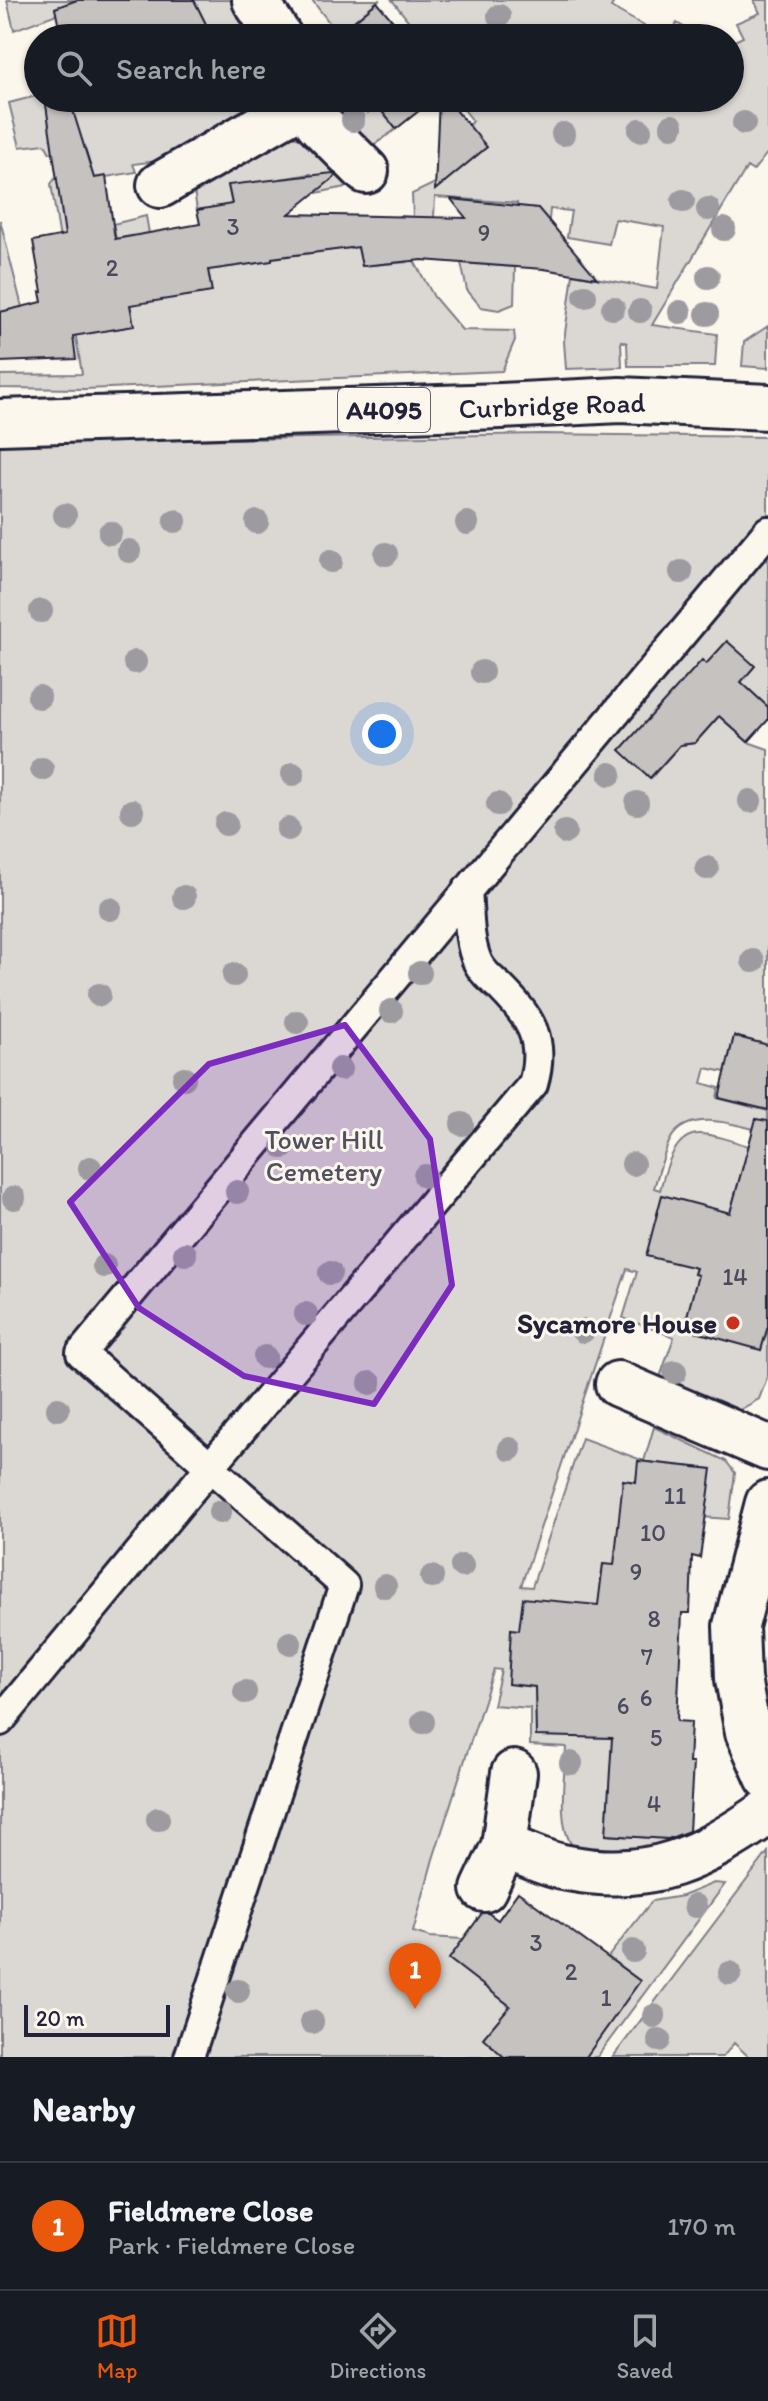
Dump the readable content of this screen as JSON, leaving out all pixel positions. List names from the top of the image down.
{
  "streets": {
    "street": ["Curbridge Road", "A4095"]
  },
  "parks": ["Tower Hill Cemetery"],
  "places": ["Sycamore House"],
  "house_numbers": [
    "3",
    "9",
    "2",
    "14",
    "11",
    "10",
    "9",
    "8",
    "7",
    "6",
    "6",
    "5",
    "4",
    "3",
    "2",
    "1"
  ],
  "scale_bar": "20 m",
  "page": {
    "search": "Search here",
    "pins": "1",
    "scale": "20 m",
    "heading": "Nearby",
    "list": [
      {
        "mark": "1",
        "name": "Fieldmere Close",
        "note": "Park · Fieldmere Close",
        "value": "170 m"
      }
    ],
    "nav": ["Map", "Directions", "Saved"]
  }
}
